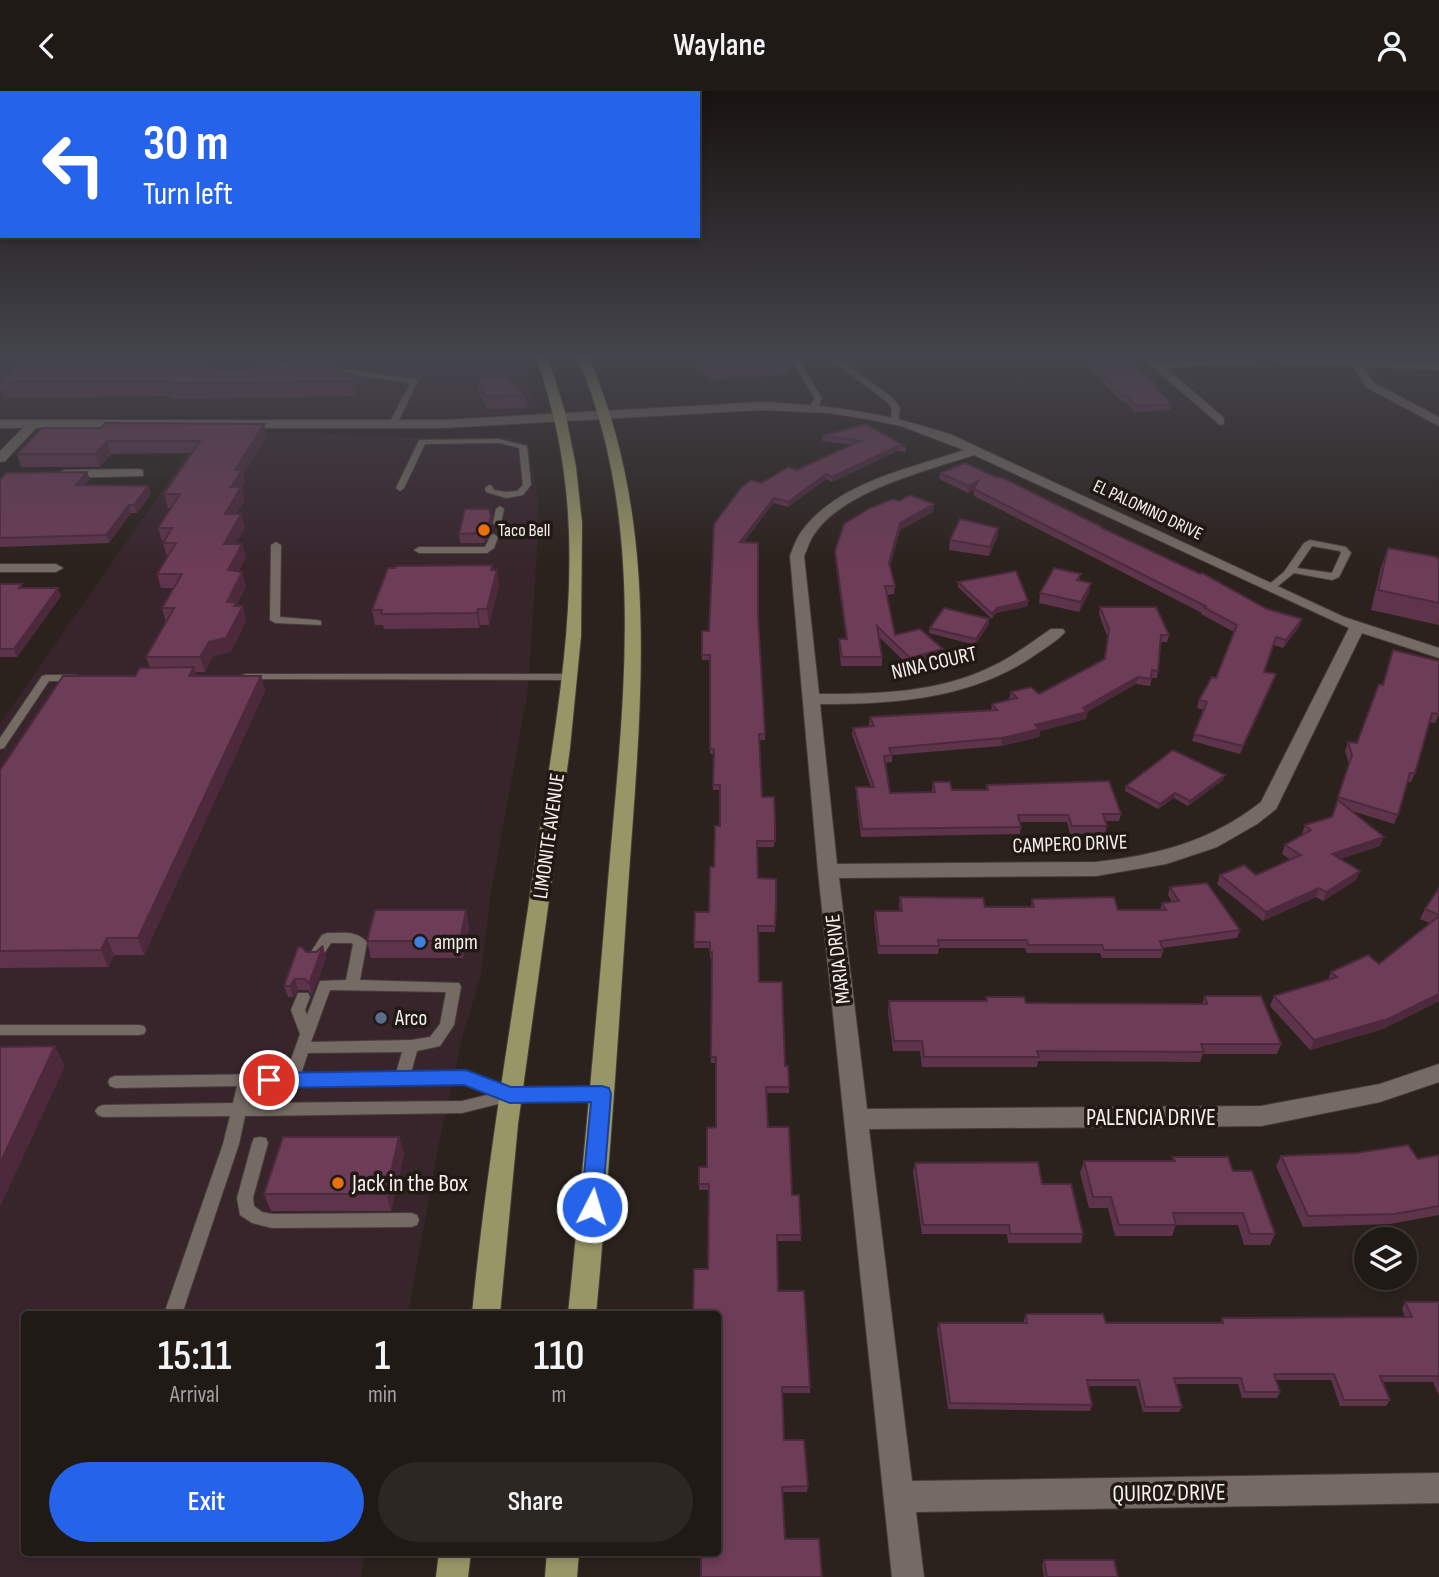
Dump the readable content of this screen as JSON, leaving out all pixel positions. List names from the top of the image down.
{
  "streets": {
    "main road": ["LIMONITE AVENUE"],
    "street": [
      "EL PALOMINO DRIVE",
      "NINA COURT",
      "CAMPERO DRIVE",
      "MARIA DRIVE",
      "PALENCIA DRIVE",
      "QUIROZ DRIVE"
    ]
  },
  "crossings": [
    ["EL PALOMINO DRIVE", "CAMPERO DRIVE"],
    ["EL PALOMINO DRIVE", "MARIA DRIVE"],
    ["NINA COURT", "MARIA DRIVE"],
    ["CAMPERO DRIVE", "MARIA DRIVE"],
    ["MARIA DRIVE", "PALENCIA DRIVE"],
    ["MARIA DRIVE", "QUIROZ DRIVE"]
  ],
  "places": [
    "Taco Bell",
    "ampm",
    "Arco",
    "Jack in the Box"
  ],
  "page": {
    "header": "Waylane",
    "turn": ["30 m", "Turn left"],
    "eta": [
      "15:11",
      "Arrival",
      "1",
      "min",
      "110",
      "m"
    ],
    "buttons": ["Exit", "Share"]
  }
}
